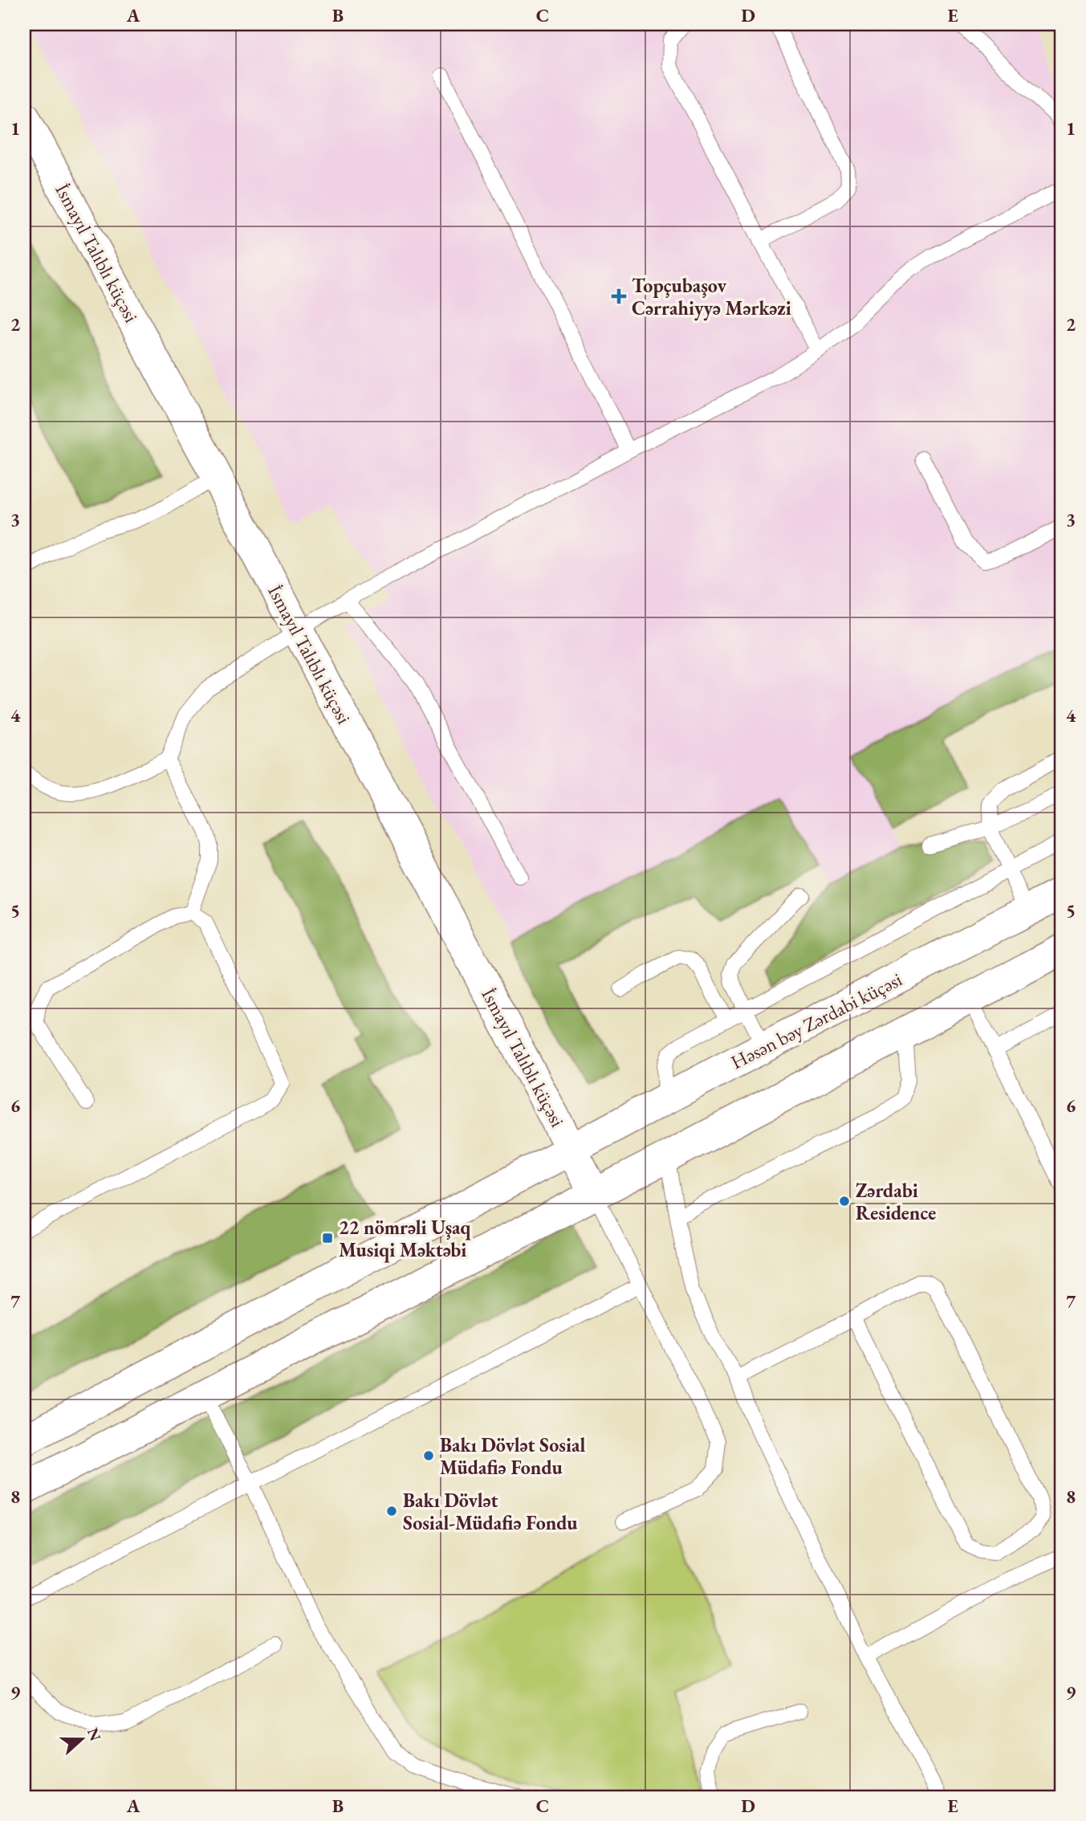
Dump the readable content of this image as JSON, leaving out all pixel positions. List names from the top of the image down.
{
  "streets": {
    "main road": ["İsmayıl Talıblı küçəsi", "Həsən bəy Zərdabi küçəsi"]
  },
  "crossings": [
    ["İsmayıl Talıblı küçəsi", "Həsən bəy Zərdabi küçəsi"]
  ],
  "places": {
    "health": ["Topçubaşov Cərrahiyyə Mərkəzi"],
    "other": ["Zərdabi Residence", "Bakı Dövlət Sosial Müdafiə Fondu", "Bakı Dövlət Sosial-Müdafiə Fondu"],
    "transit": ["22 nömrəli Uşaq Musiqi Məktəbi"]
  },
  "north": "right",
  "grid": {
    "columns": [
      "A",
      "B",
      "C",
      "D",
      "E"
    ],
    "rows": [
      "1",
      "2",
      "3",
      "4",
      "5",
      "6",
      "7",
      "8",
      "9"
    ]
  }
}
